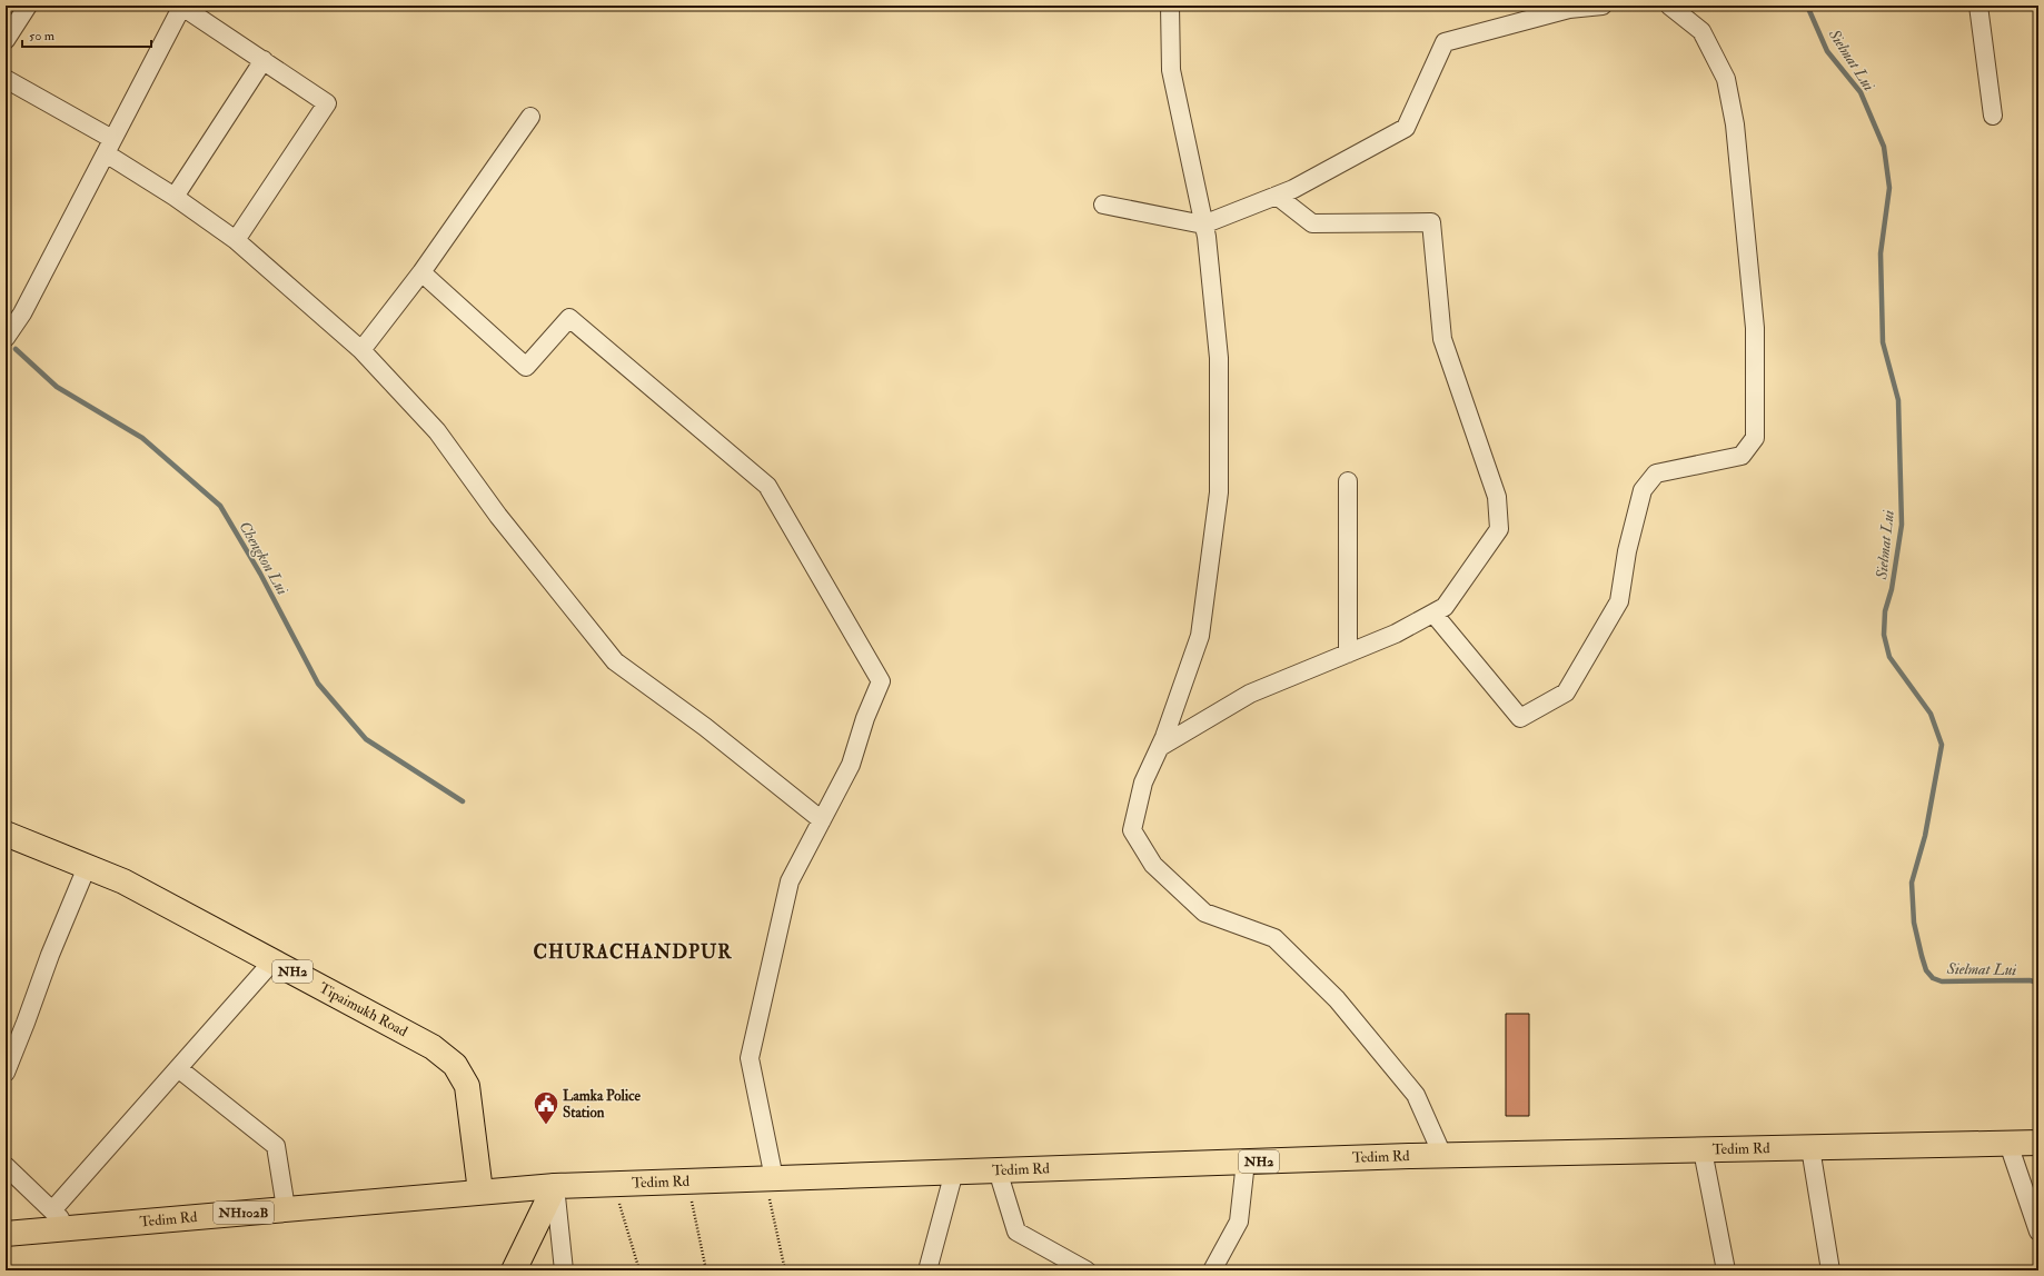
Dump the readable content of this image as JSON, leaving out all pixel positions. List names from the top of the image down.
{
  "streets": {
    "main road": [
      "NH2",
      "Tipaimukh Road",
      "Tedim Rd",
      "NH102B"
    ]
  },
  "crossings": [
    ["Tipaimukh Road", "Tedim Rd"]
  ],
  "districts": ["CHURACHANDPUR"],
  "water": ["Sielmat Lui", "Chengkon Lui"],
  "places": {
    "public building": ["Lamka Police Station"]
  },
  "scale_bar": "50 m"
}
